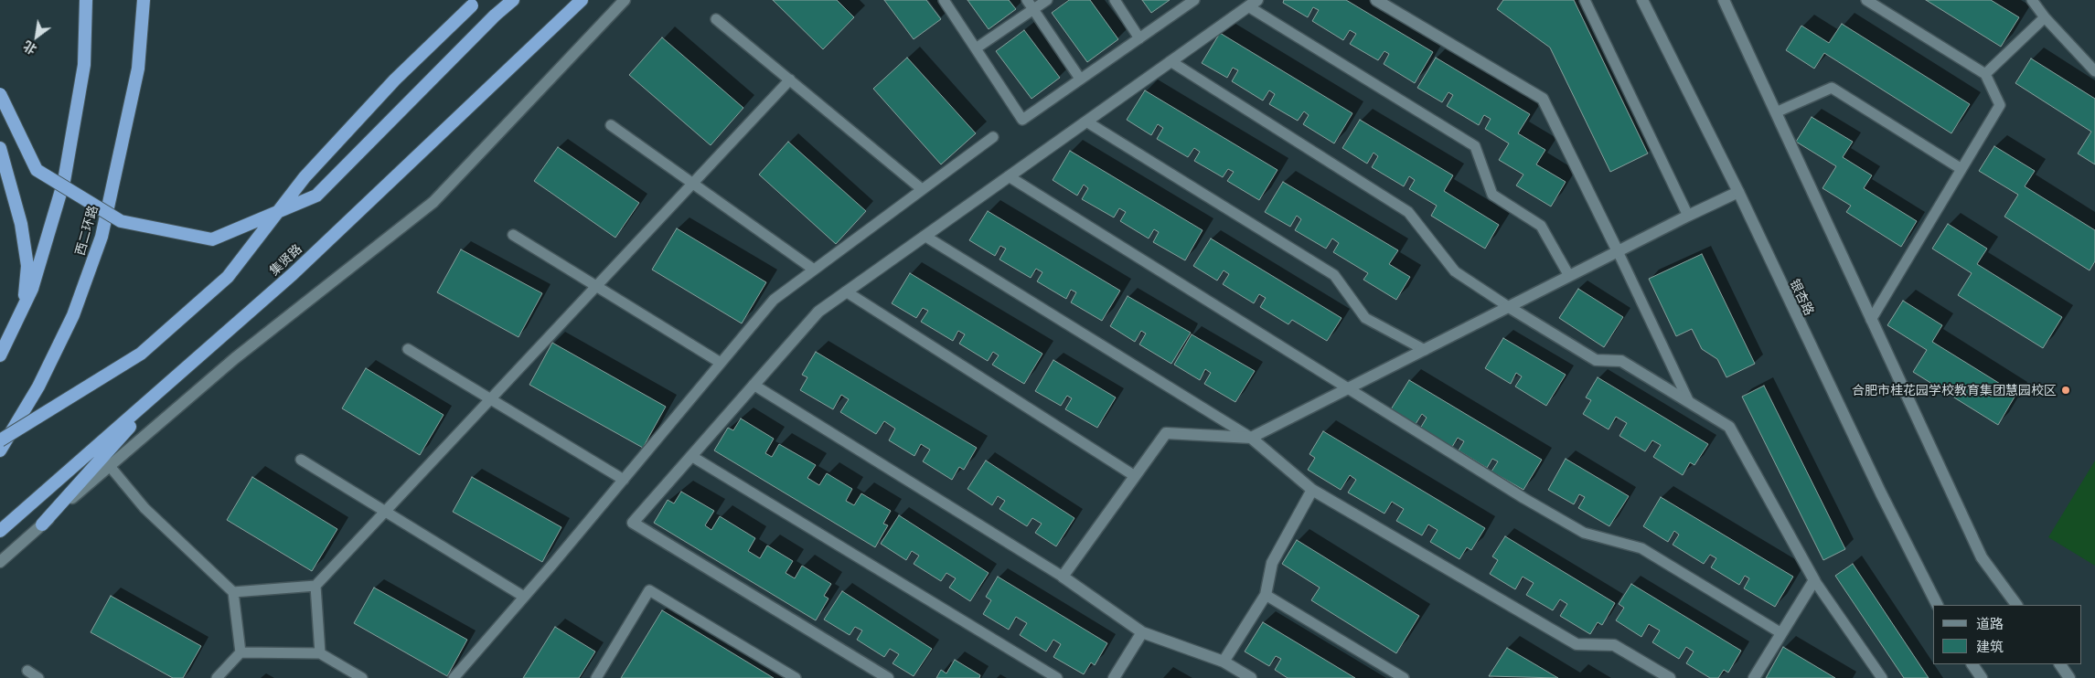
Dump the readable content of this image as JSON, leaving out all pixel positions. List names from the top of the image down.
{
  "streets": {
    "highway": ["西二环路", "集贤路"],
    "street": ["银杏路"]
  },
  "places": ["合肥市桂花园学校教育集团慧园校区"],
  "legend": ["道路", "建筑"],
  "north": "bottom left"
}
